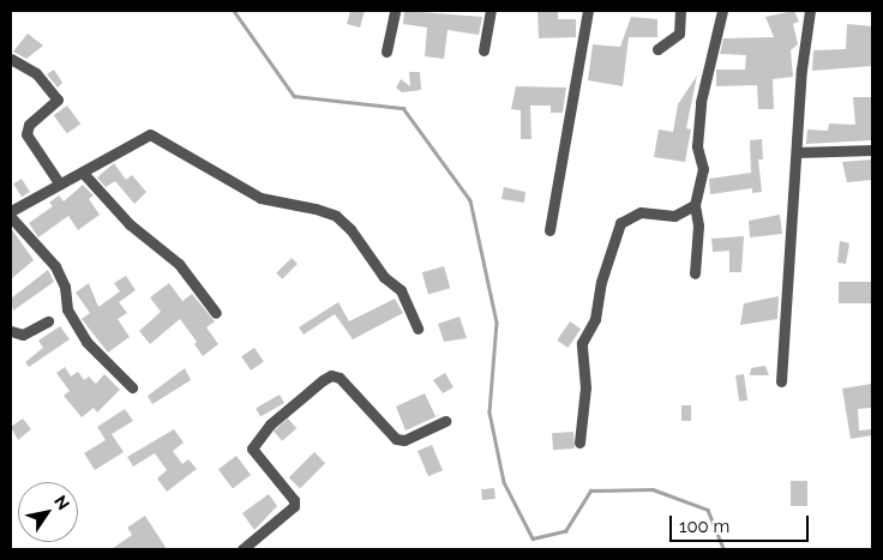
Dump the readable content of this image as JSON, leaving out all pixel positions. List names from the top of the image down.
{
  "scale_bar": "100 m",
  "north": "top right"
}
